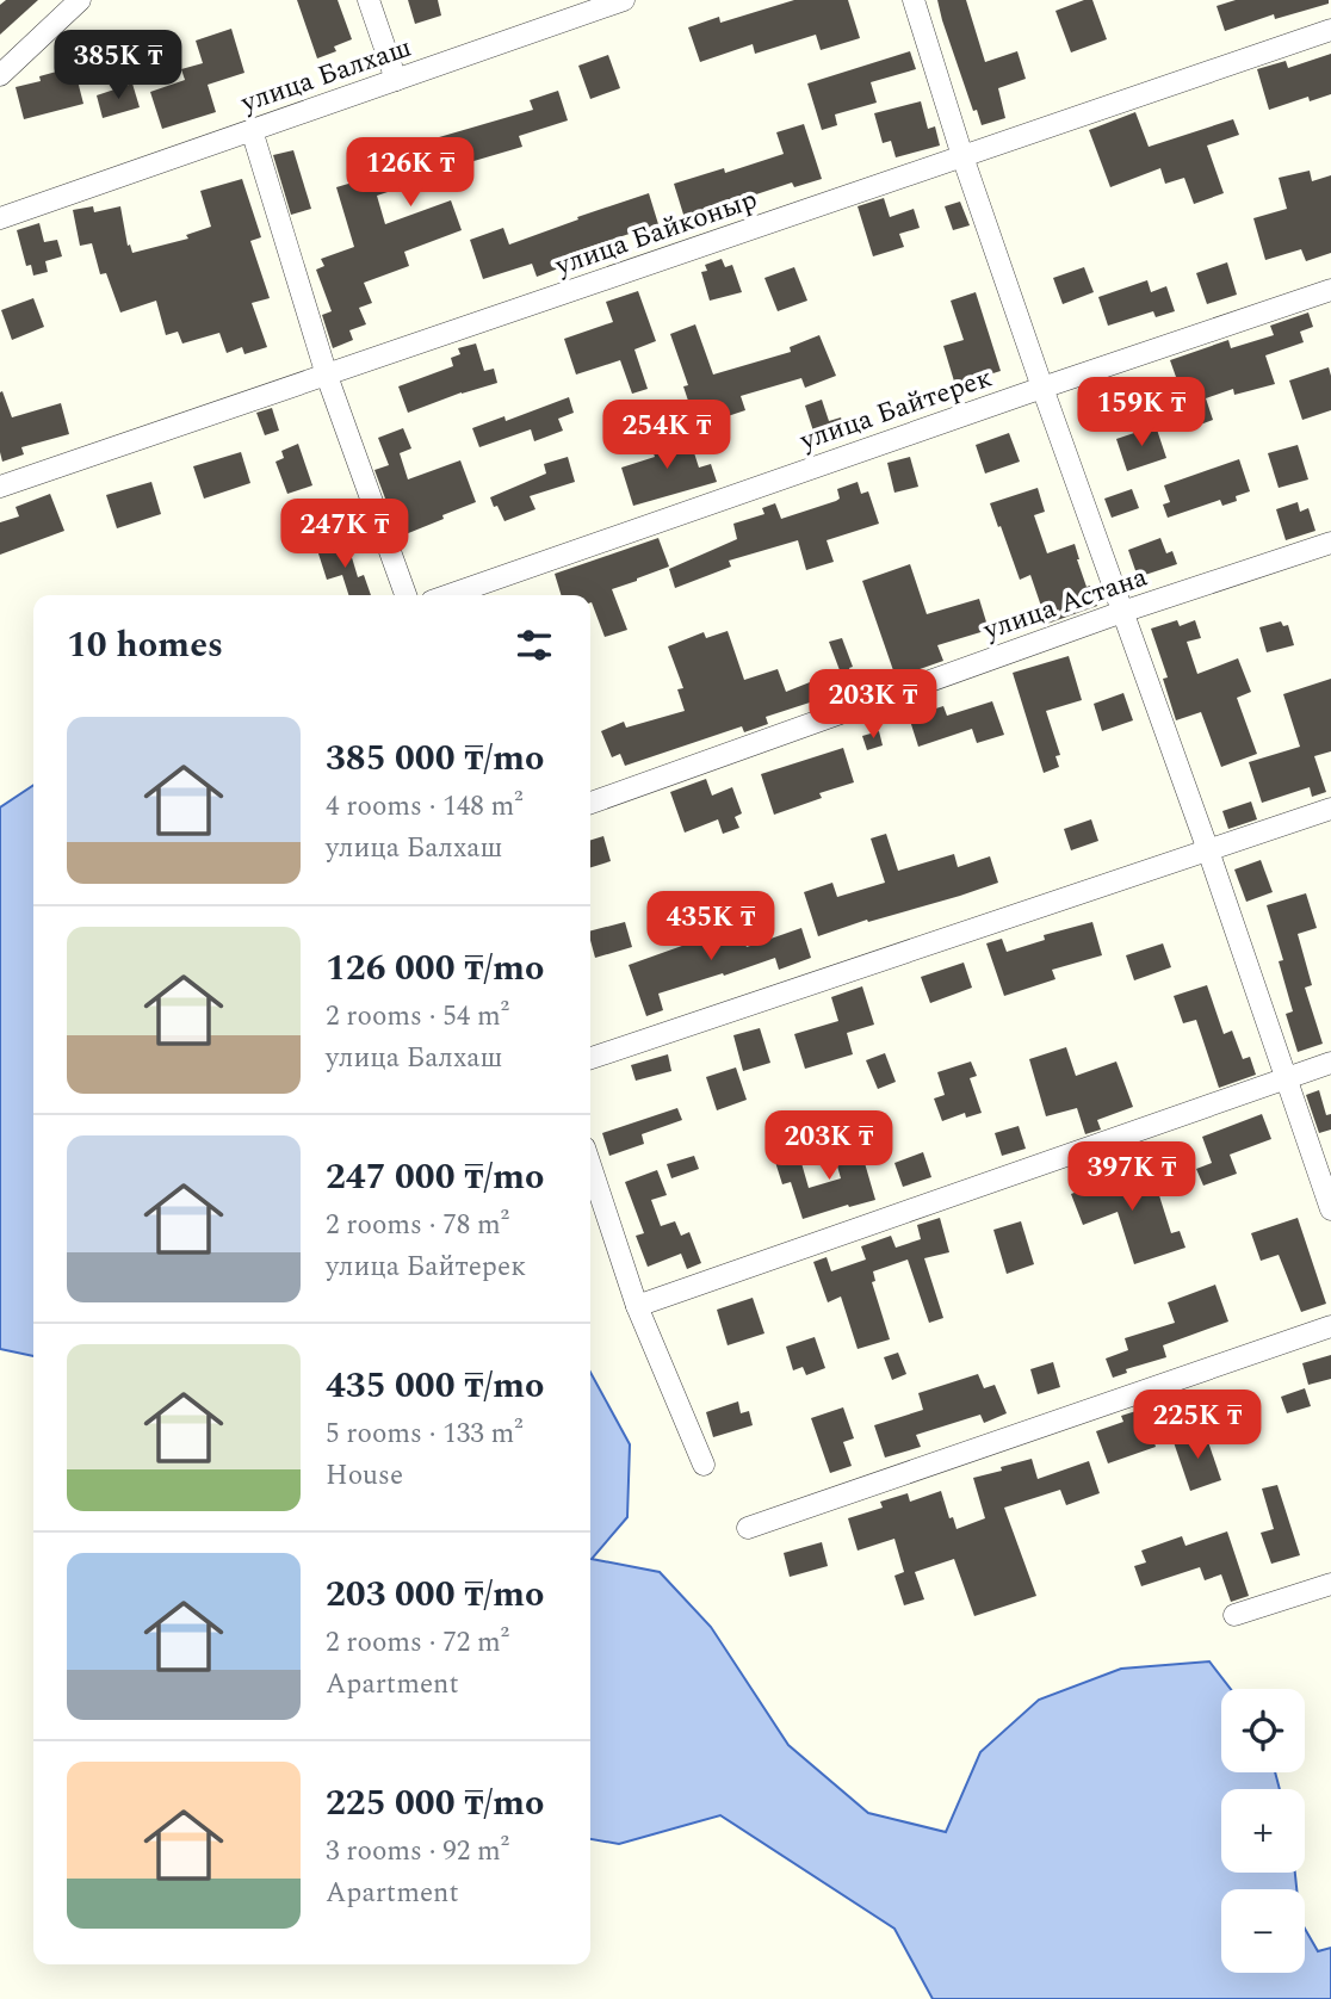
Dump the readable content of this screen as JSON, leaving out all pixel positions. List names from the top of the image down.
{
  "streets": {
    "street": [
      "улица Балхаш",
      "улица Байконыр",
      "улица Байтерек",
      "улица Астана"
    ]
  },
  "page": {
    "price": [
      "385K ₸",
      "126K ₸",
      "159K ₸",
      "254K ₸",
      "247K ₸",
      "203K ₸",
      "435K ₸",
      "203K ₸",
      "397K ₸",
      "225K ₸"
    ],
    "heading": "10 homes",
    "list": [
      {
        "name": "385 000 ₸/mo",
        "note": "4 rooms · 148 m² · улица Балхаш"
      },
      {
        "name": "126 000 ₸/mo",
        "note": "2 rooms · 54 m² · улица Балхаш"
      },
      {
        "name": "247 000 ₸/mo",
        "note": "2 rooms · 78 m² · улица Байтерек"
      },
      {
        "name": "435 000 ₸/mo",
        "note": "5 rooms · 133 m² · House"
      },
      {
        "name": "203 000 ₸/mo",
        "note": "2 rooms · 72 m² · Apartment"
      },
      {
        "name": "225 000 ₸/mo",
        "note": "3 rooms · 92 m² · Apartment"
      }
    ],
    "map_buttons": ["+", "−"]
  }
}
